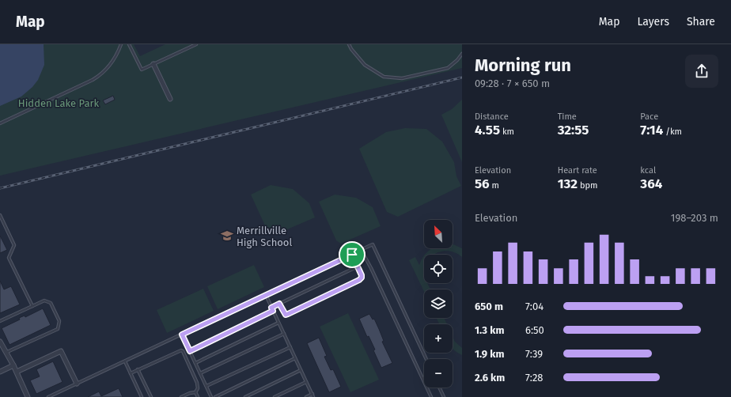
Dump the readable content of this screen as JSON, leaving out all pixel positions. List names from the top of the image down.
{
  "parks": ["Hidden Lake Park"],
  "places": {
    "school or university": ["Merrillville High School"]
  },
  "north": "top left",
  "page": {
    "header": "Map",
    "nav": ["Map", "Layers", "Share"],
    "heading": ["Morning run", "09:28 · 7 × 650 m"],
    "stats": [
      ["Distance", "4.55 km"],
      ["Time", "32:55"],
      ["Pace", "7:14 /km"],
      ["Elevation", "56 m"],
      ["Heart rate", "132 bpm"],
      ["kcal", "364"]
    ],
    "chart": ["Elevation", "198–203 m"],
    "map_buttons": ["+", "−"],
    "list": [
      {
        "name": "650 m",
        "note": "7:04"
      },
      {
        "name": "1.3 km",
        "note": "6:50"
      },
      {
        "name": "1.9 km",
        "note": "7:39"
      },
      {
        "name": "2.6 km",
        "note": "7:28"
      }
    ]
  }
}
